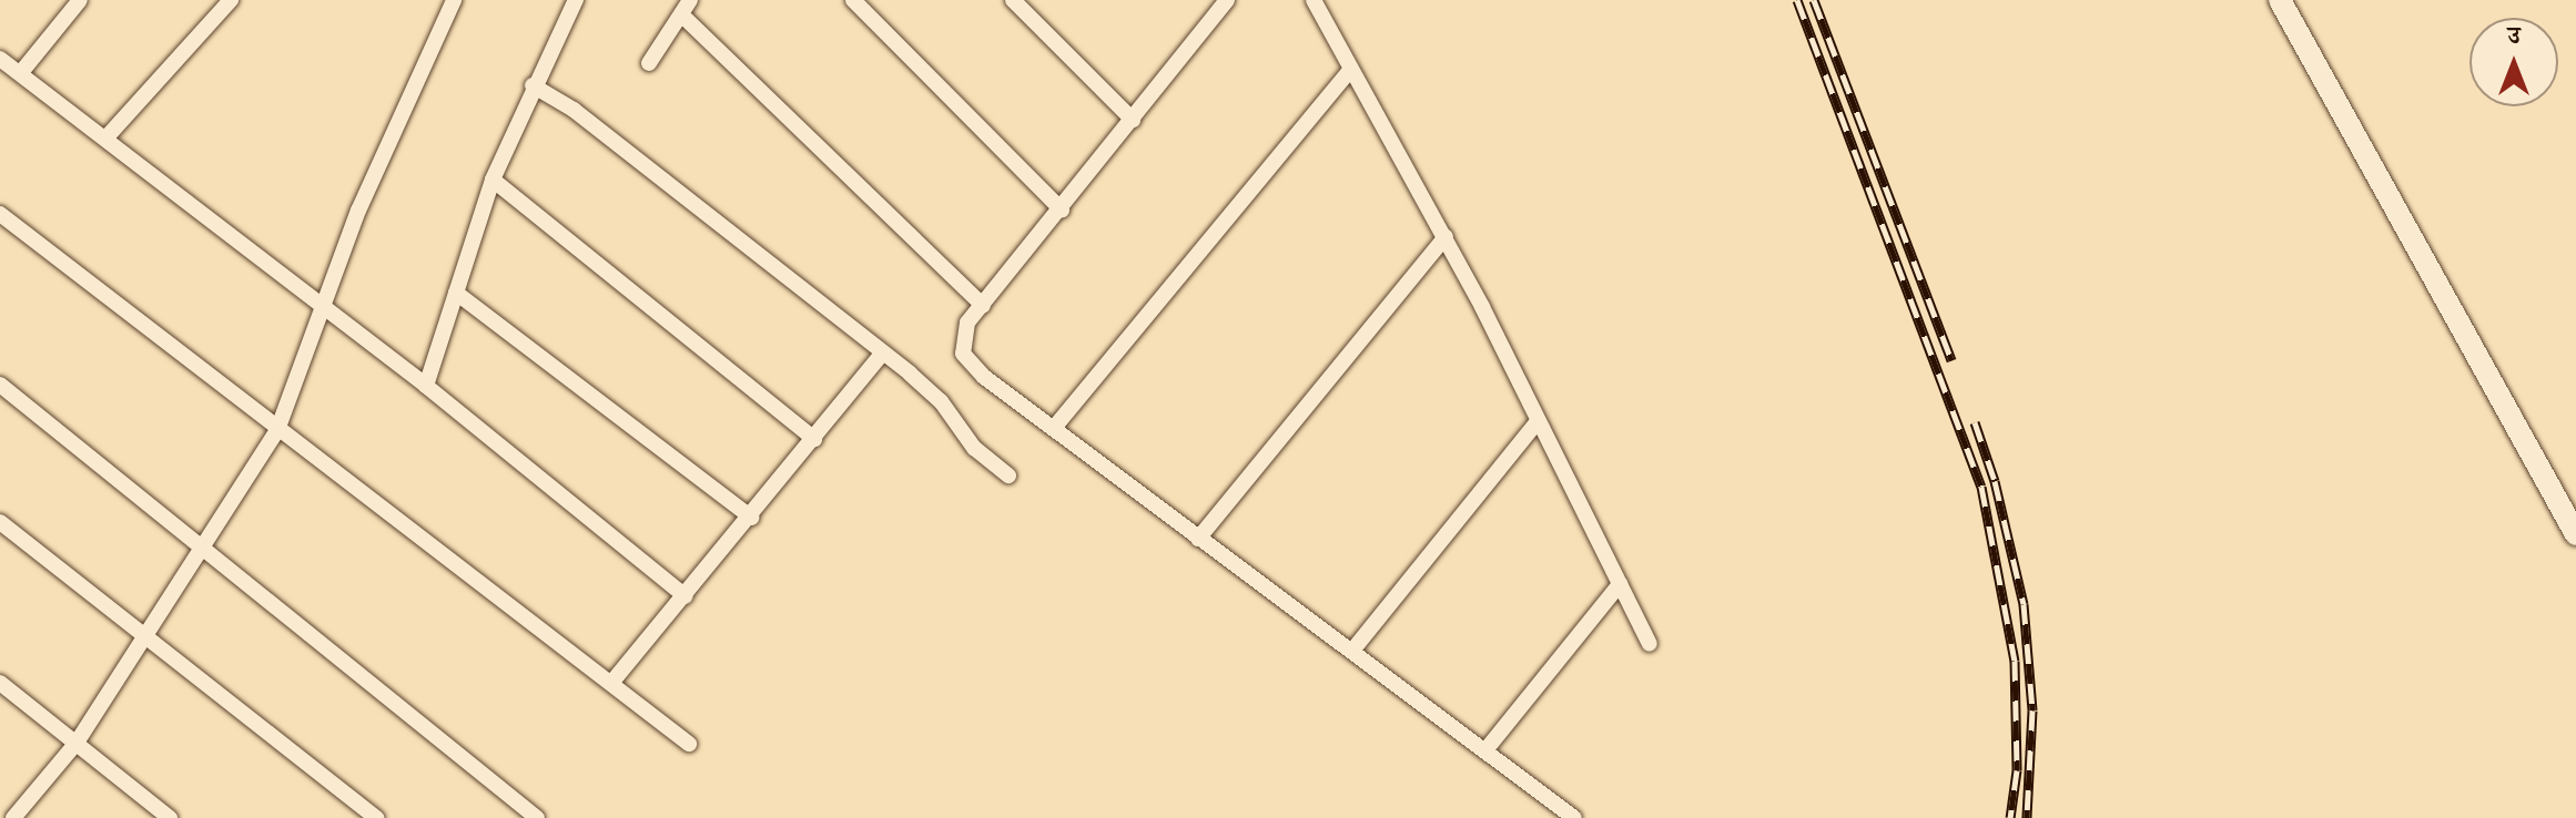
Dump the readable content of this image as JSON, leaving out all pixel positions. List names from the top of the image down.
{
  "north": "top"
}
